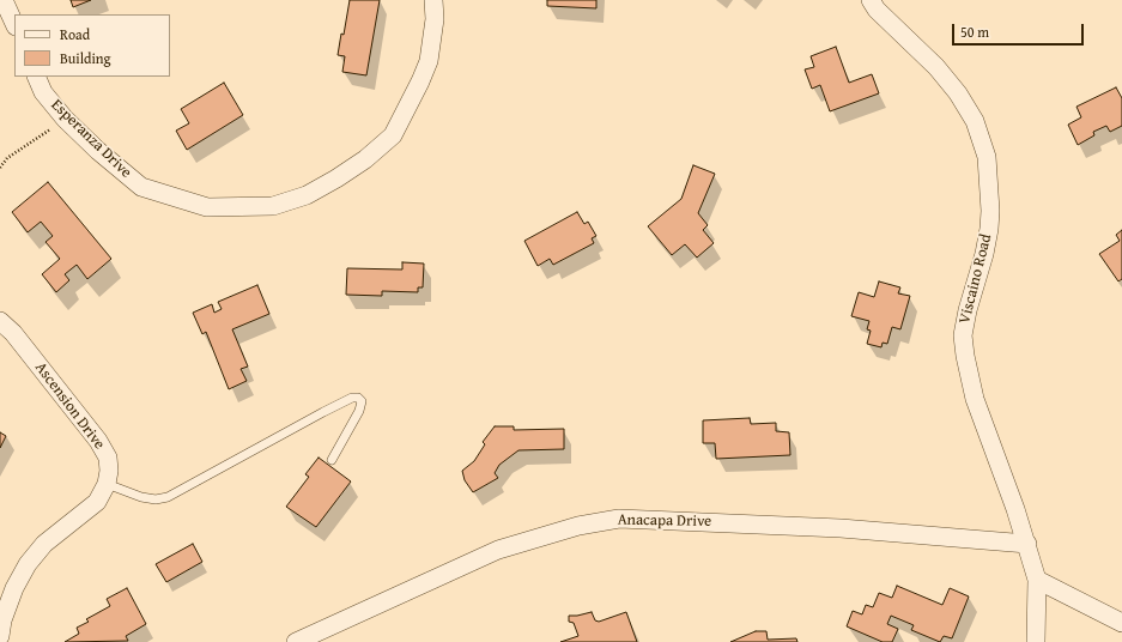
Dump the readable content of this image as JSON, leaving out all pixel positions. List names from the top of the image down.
{
  "streets": {
    "street": [
      "Esperanza Drive",
      "Viscaino Road",
      "Ascension Drive",
      "Anacapa Drive"
    ]
  },
  "crossings": [
    ["Viscaino Road", "Anacapa Drive"]
  ],
  "legend": ["Road", "Building"],
  "scale_bar": "50 m"
}
